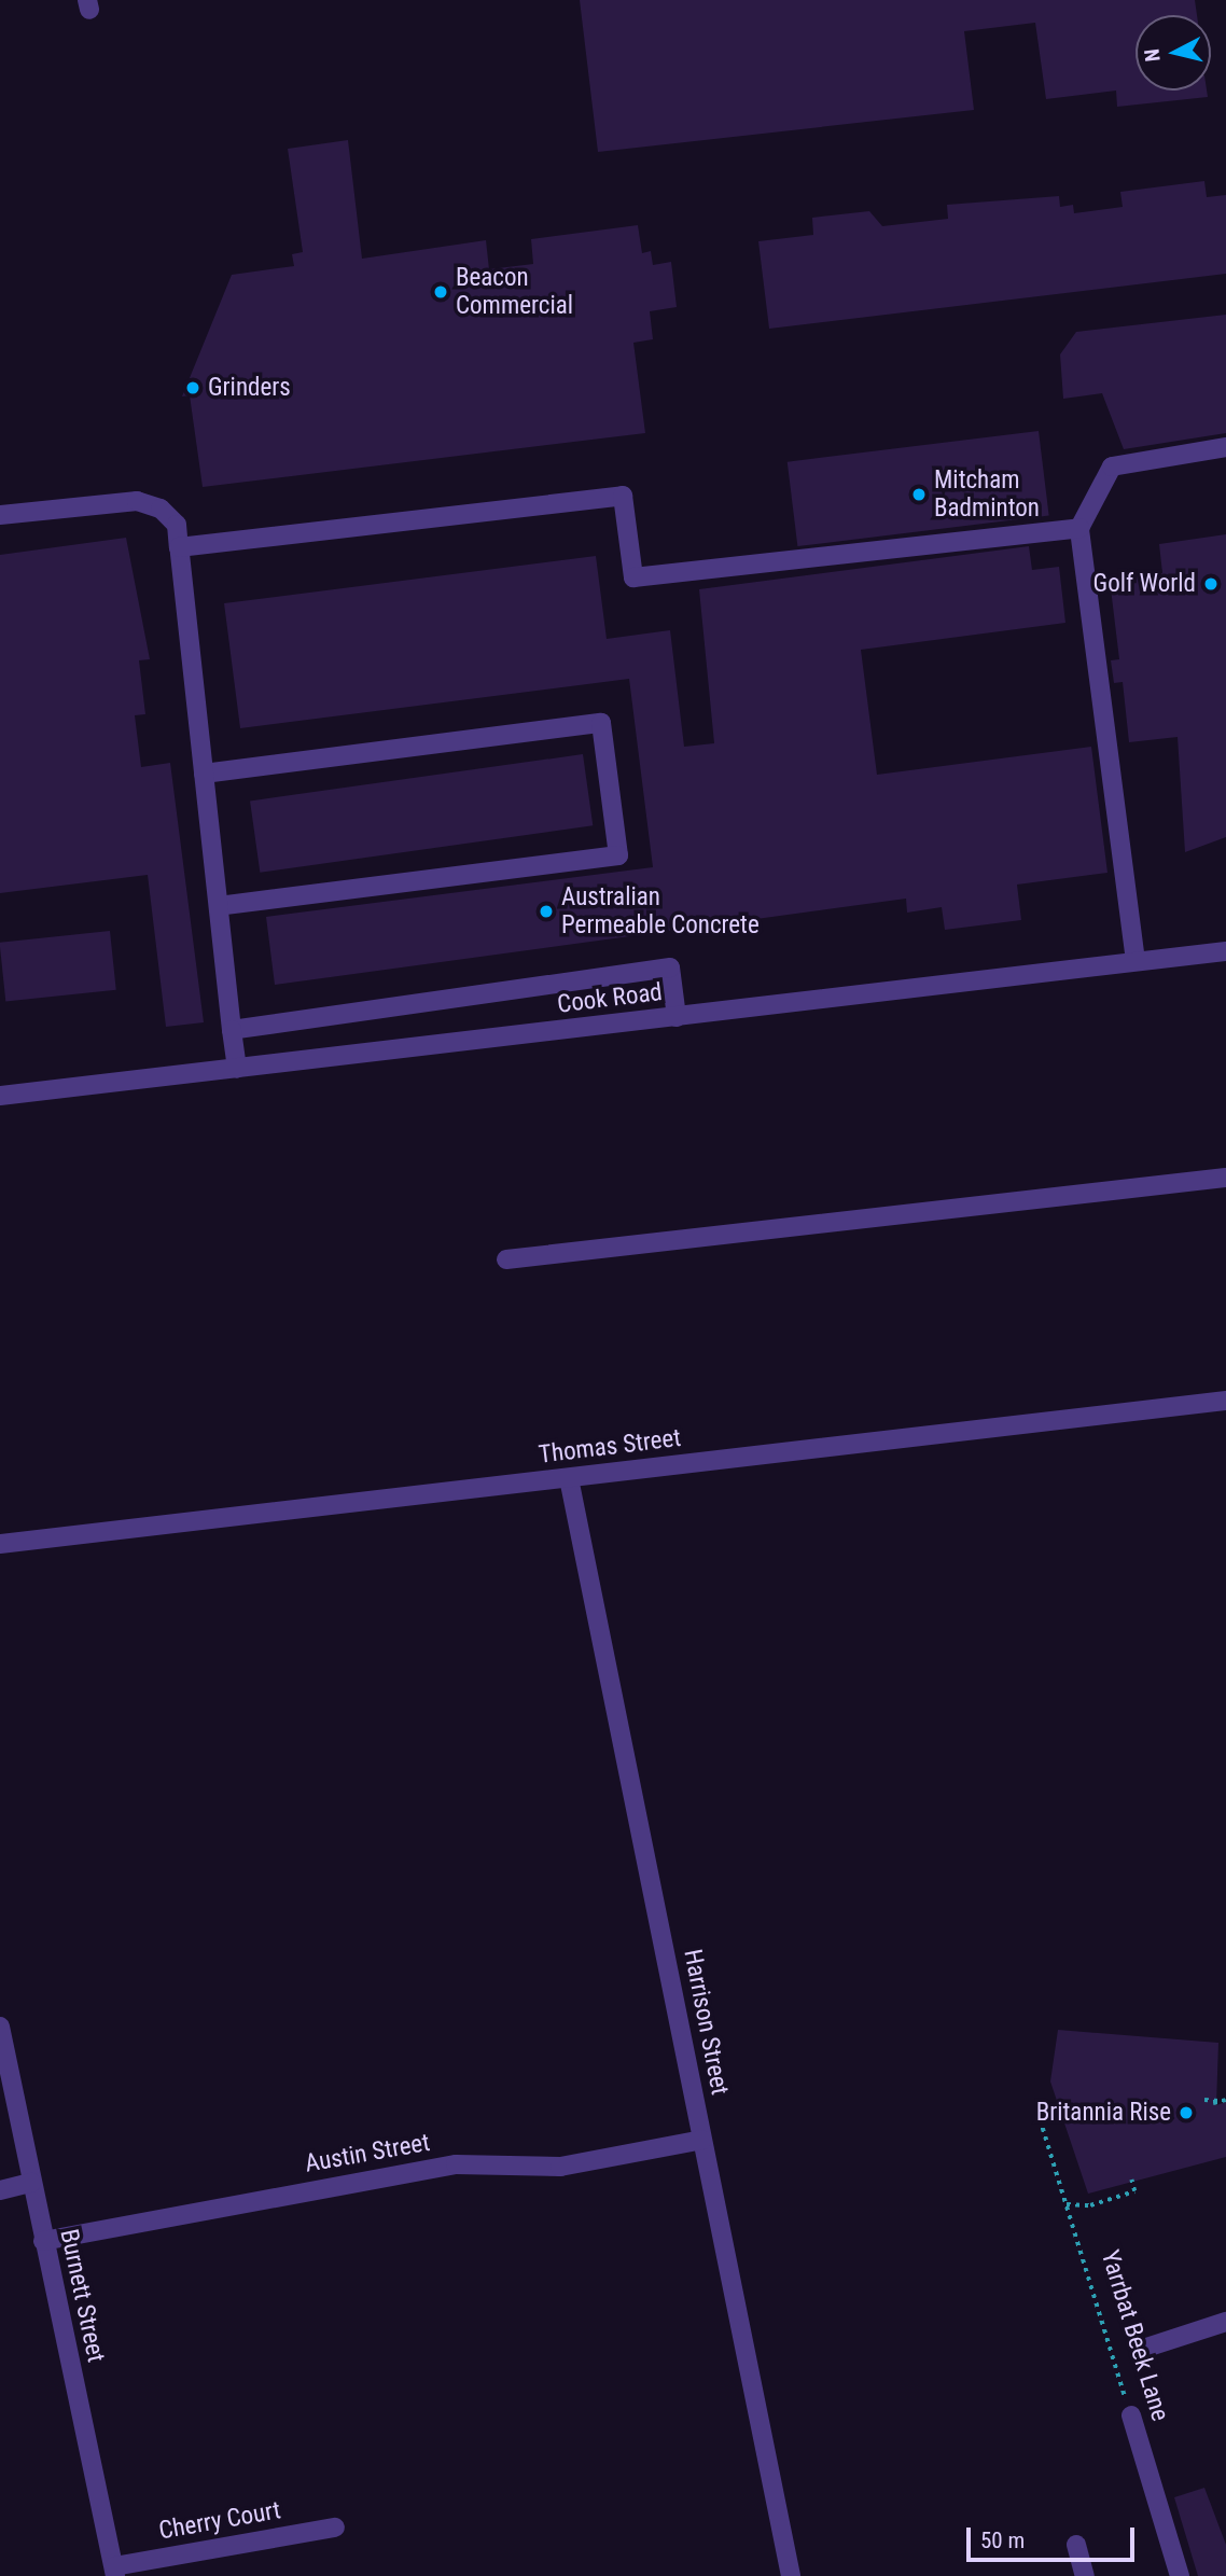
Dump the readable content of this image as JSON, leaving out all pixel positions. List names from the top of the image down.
{
  "streets": {
    "street": [
      "Cook Road",
      "Thomas Street",
      "Harrison Street",
      "Austin Street",
      "Burnett Street",
      "Yarrbat Beek Lane",
      "Cherry Court"
    ]
  },
  "crossings": [
    ["Thomas Street", "Harrison Street"],
    ["Harrison Street", "Austin Street"],
    ["Austin Street", "Burnett Street"],
    ["Burnett Street", "Cherry Court"]
  ],
  "places": [
    "Beacon Commercial",
    "Grinders",
    "Mitcham Badminton",
    "Golf World",
    "Australian Permeable Concrete",
    "Britannia Rise"
  ],
  "scale_bar": "50 m",
  "north": "left"
}
